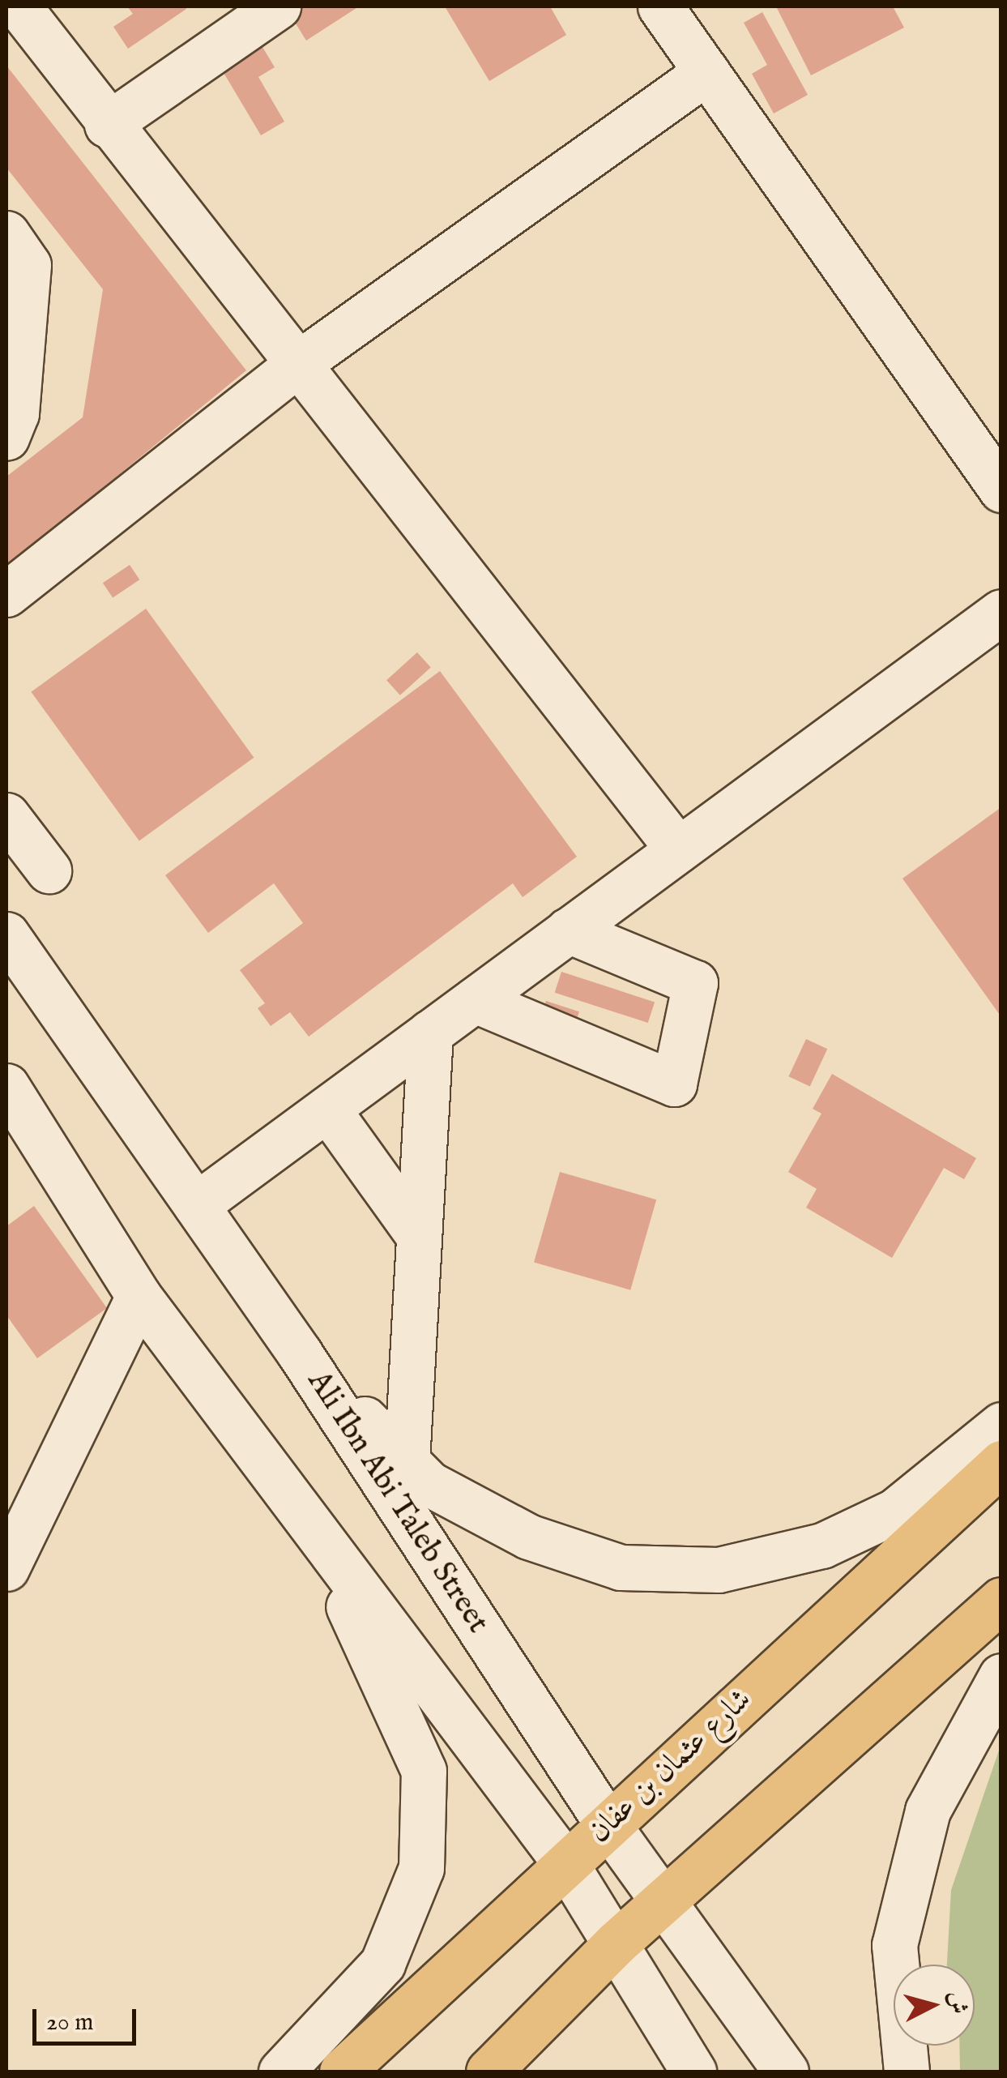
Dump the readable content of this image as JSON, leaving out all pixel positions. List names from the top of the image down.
{
  "streets": {
    "main road": ["شارع عثمان بن عفان"],
    "street": ["Ali Ibn Abi Taleb Street"]
  },
  "crossings": [
    ["Ali Ibn Abi Taleb Street", "شارع عثمان بن عفان"]
  ],
  "scale_bar": "20 m",
  "north": "right"
}
